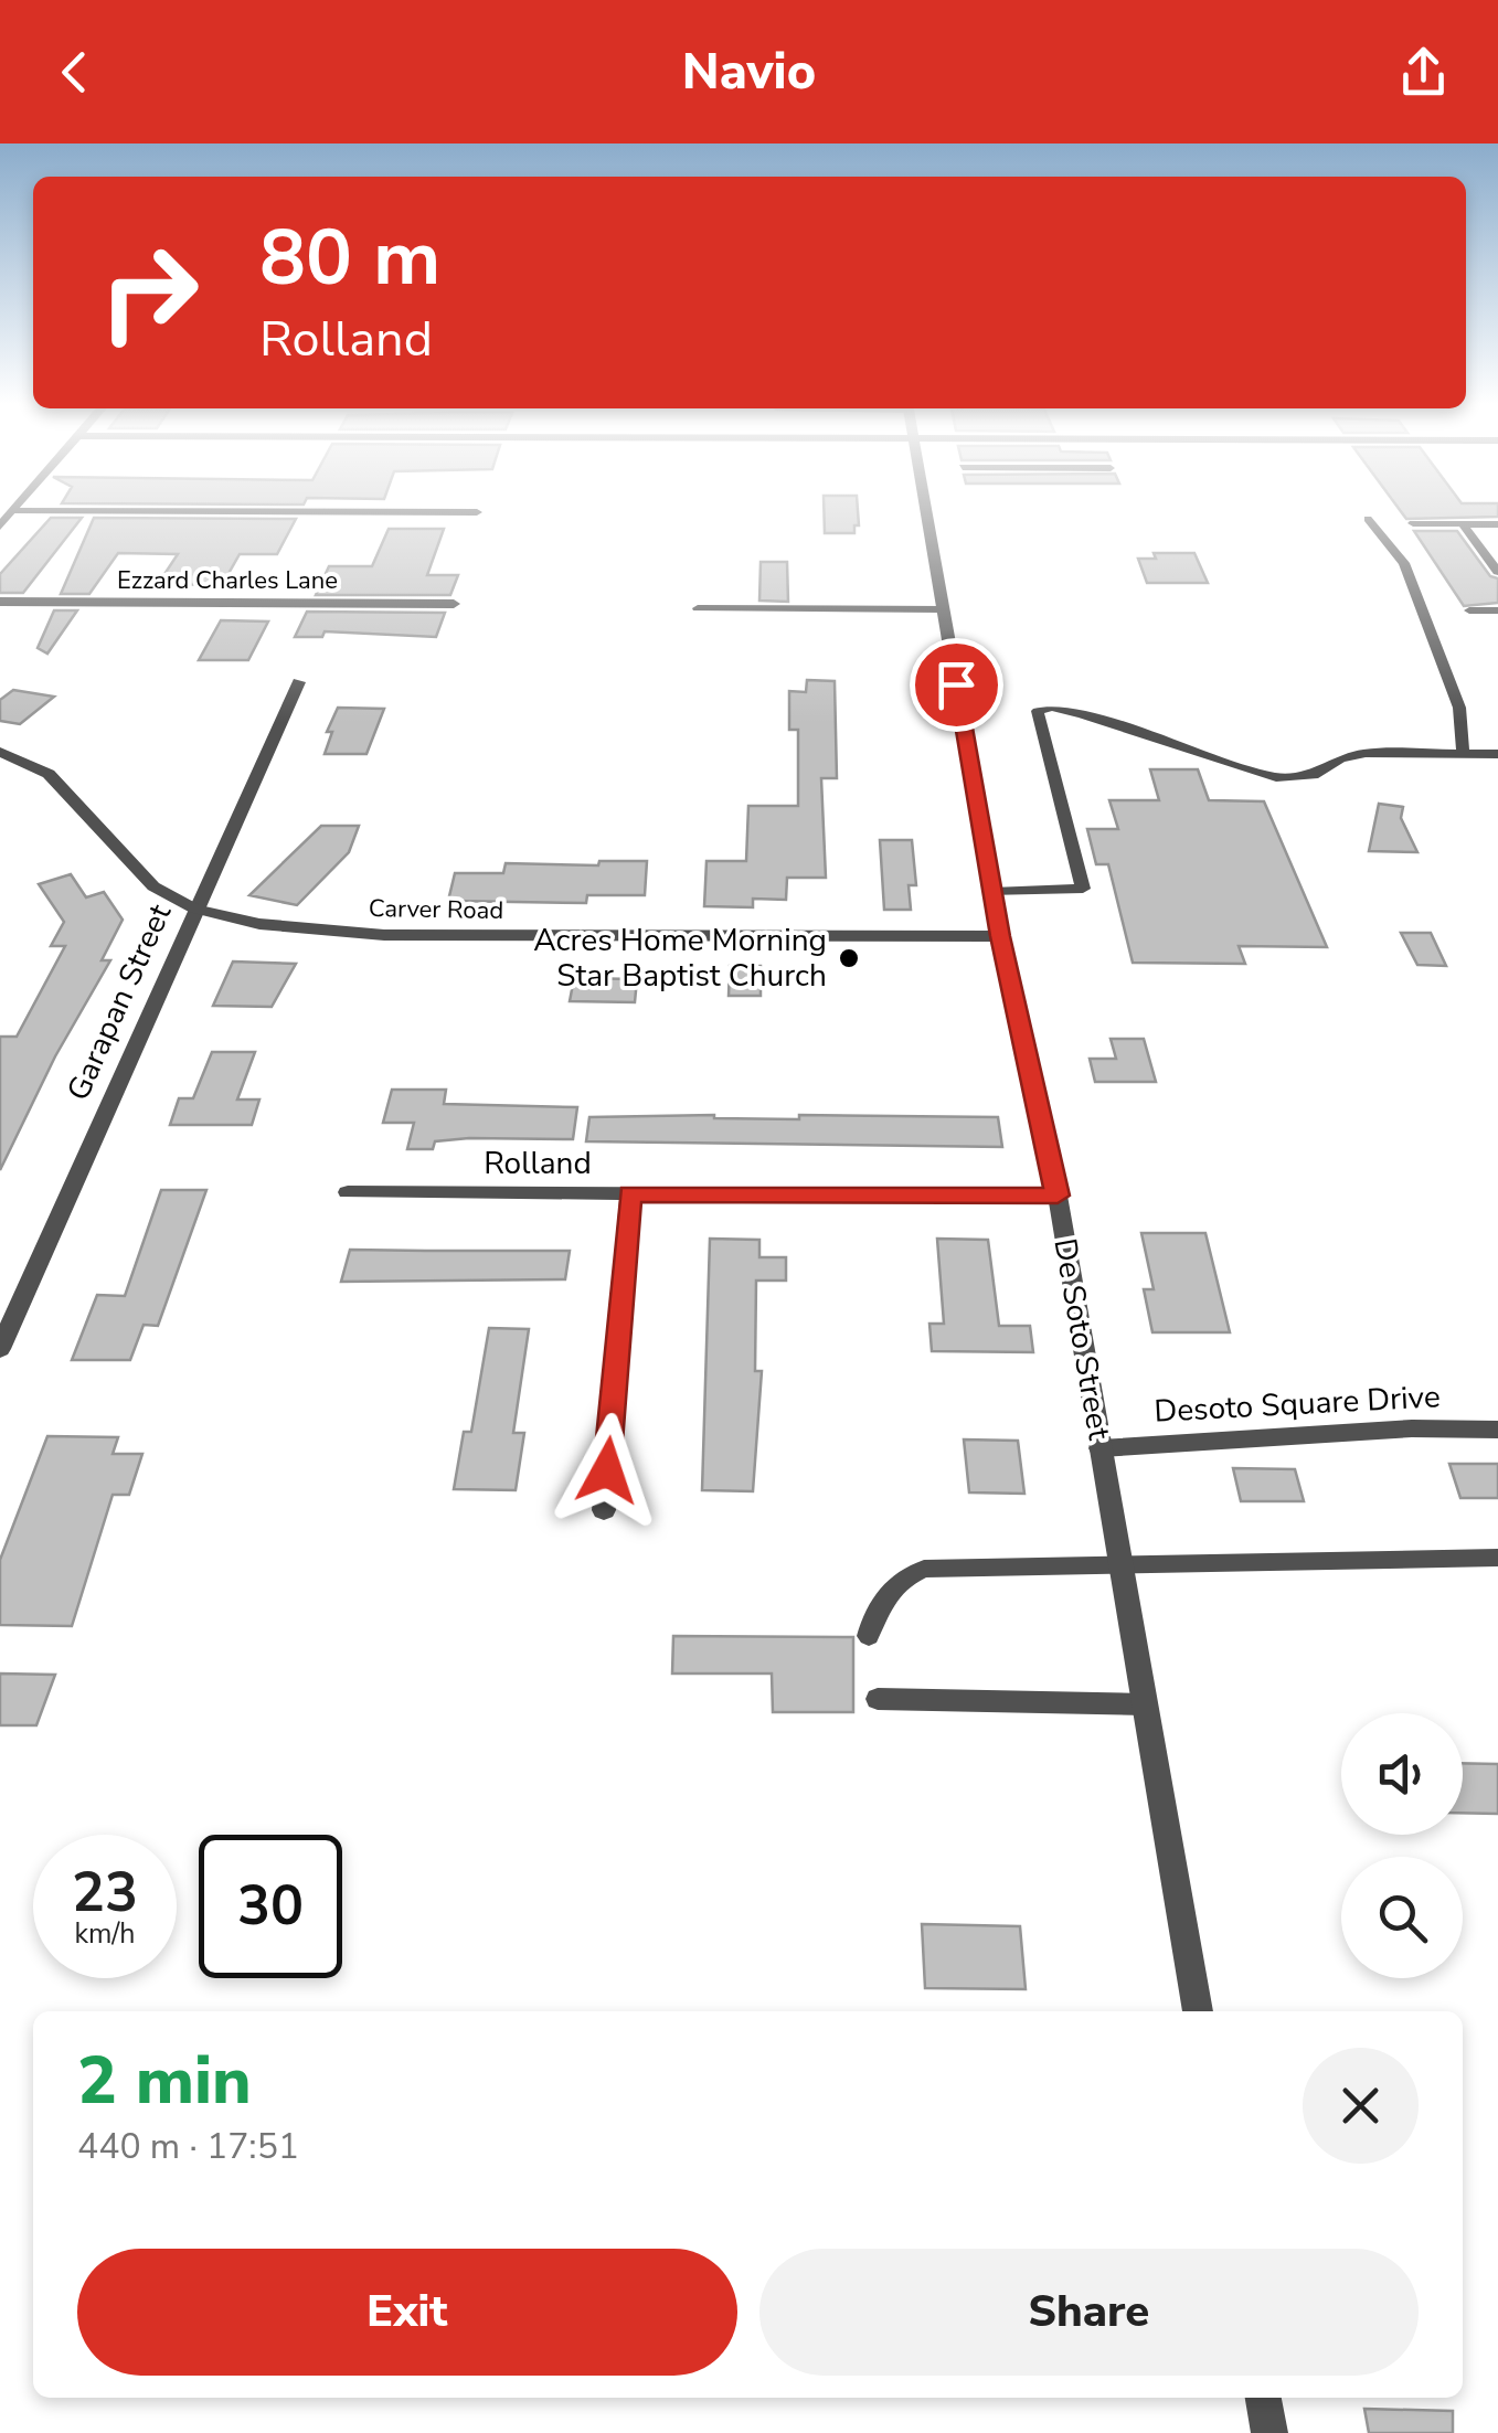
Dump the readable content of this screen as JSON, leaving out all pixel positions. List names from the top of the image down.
{
  "streets": {
    "street": [
      "Ezzard Charles Lane",
      "Carver Road",
      "Garapan Street",
      "Rolland",
      "De Soto Street",
      "Desoto Square Drive"
    ]
  },
  "crossings": [
    ["Carver Road", "Garapan Street"],
    ["Carver Road", "De Soto Street"],
    ["Rolland", "De Soto Street"],
    ["De Soto Street", "Desoto Square Drive"]
  ],
  "places": ["Acres Home Morning Star Baptist Church"],
  "page": {
    "header": "Navio",
    "turn": ["80 m", "Rolland"],
    "speed": "23 km/h",
    "limit": "30",
    "heading": ["2 min", "440 m · 17:51"],
    "buttons": ["Exit", "Share"]
  }
}
